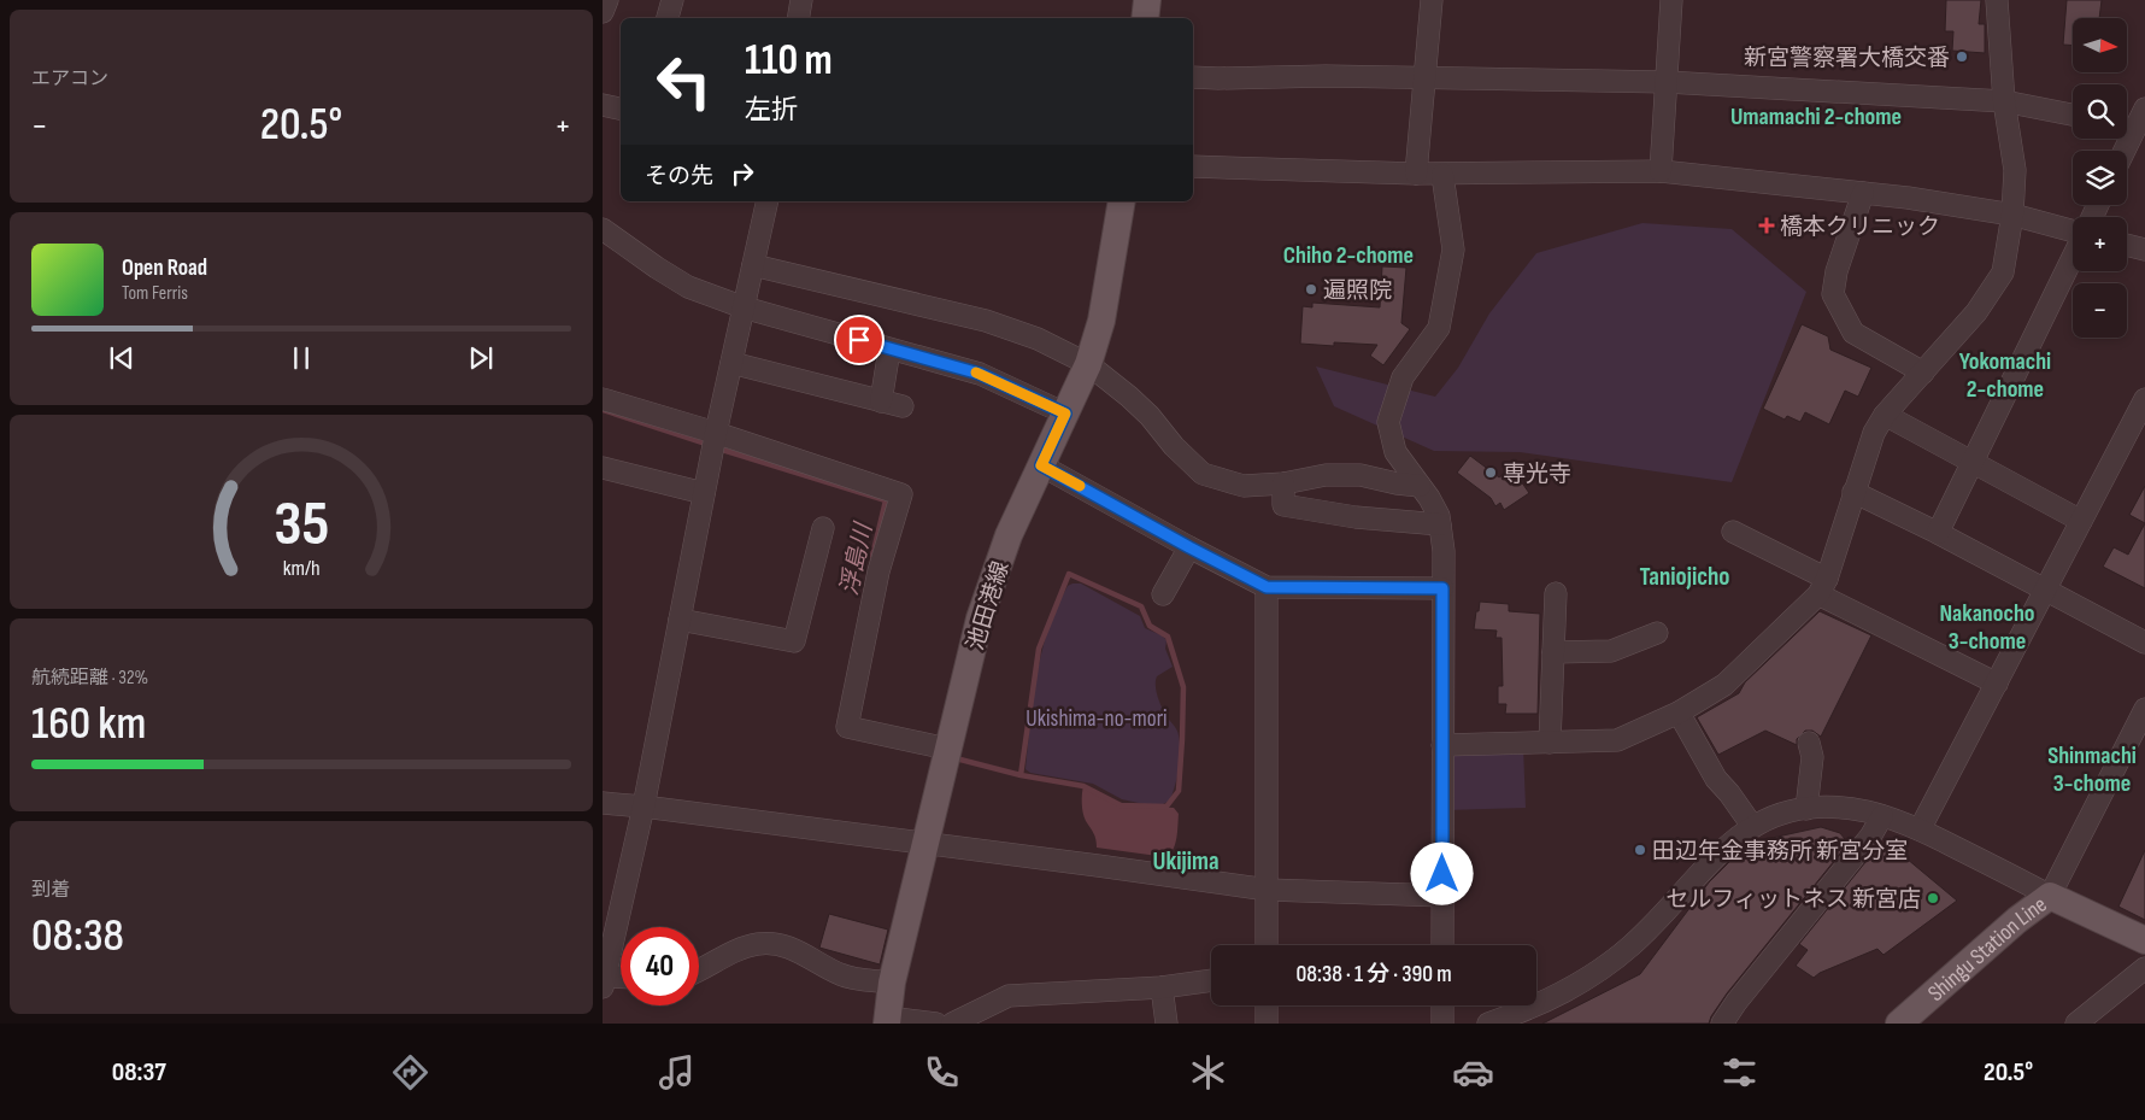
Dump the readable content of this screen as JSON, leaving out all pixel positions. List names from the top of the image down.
{
  "streets": {
    "main road": ["池田港線", "Shingu Station Line"]
  },
  "districts": [
    "Umamachi 2-chome",
    "Chiho 2-chome",
    "Yokomachi 2-chome",
    "Taniojicho",
    "Nakanocho 3-chome",
    "Shinmachi 3-chome",
    "Ukijima"
  ],
  "water": ["浮島川"],
  "parks": ["Ukishima-no-mori"],
  "places": {
    "other": [
      "新宮警察署大橋交番",
      "遍照院",
      "専光寺",
      "田辺年金事務所 新宮分室",
      "セルフィットネス 新宮店"
    ],
    "health": ["橋本クリニック"]
  },
  "north": "right",
  "page": {
    "tile": [
      "エアコン",
      ["航続距離 · 32%", "160 km"],
      ["到着", "08:38"]
    ],
    "map_buttons": ["+", "−"],
    "turn": ["110 m", "左折"],
    "heat": ["−", "20.5°", "+"],
    "then": "その先",
    "song": ["Open Road", "Tom Ferris"],
    "limit": "40",
    "trip": "08:38 · 1 分 · 390 m",
    "tabs": ["08:37", "20.5°"],
    "gauge": ["35", "km/h"]
  }
}
